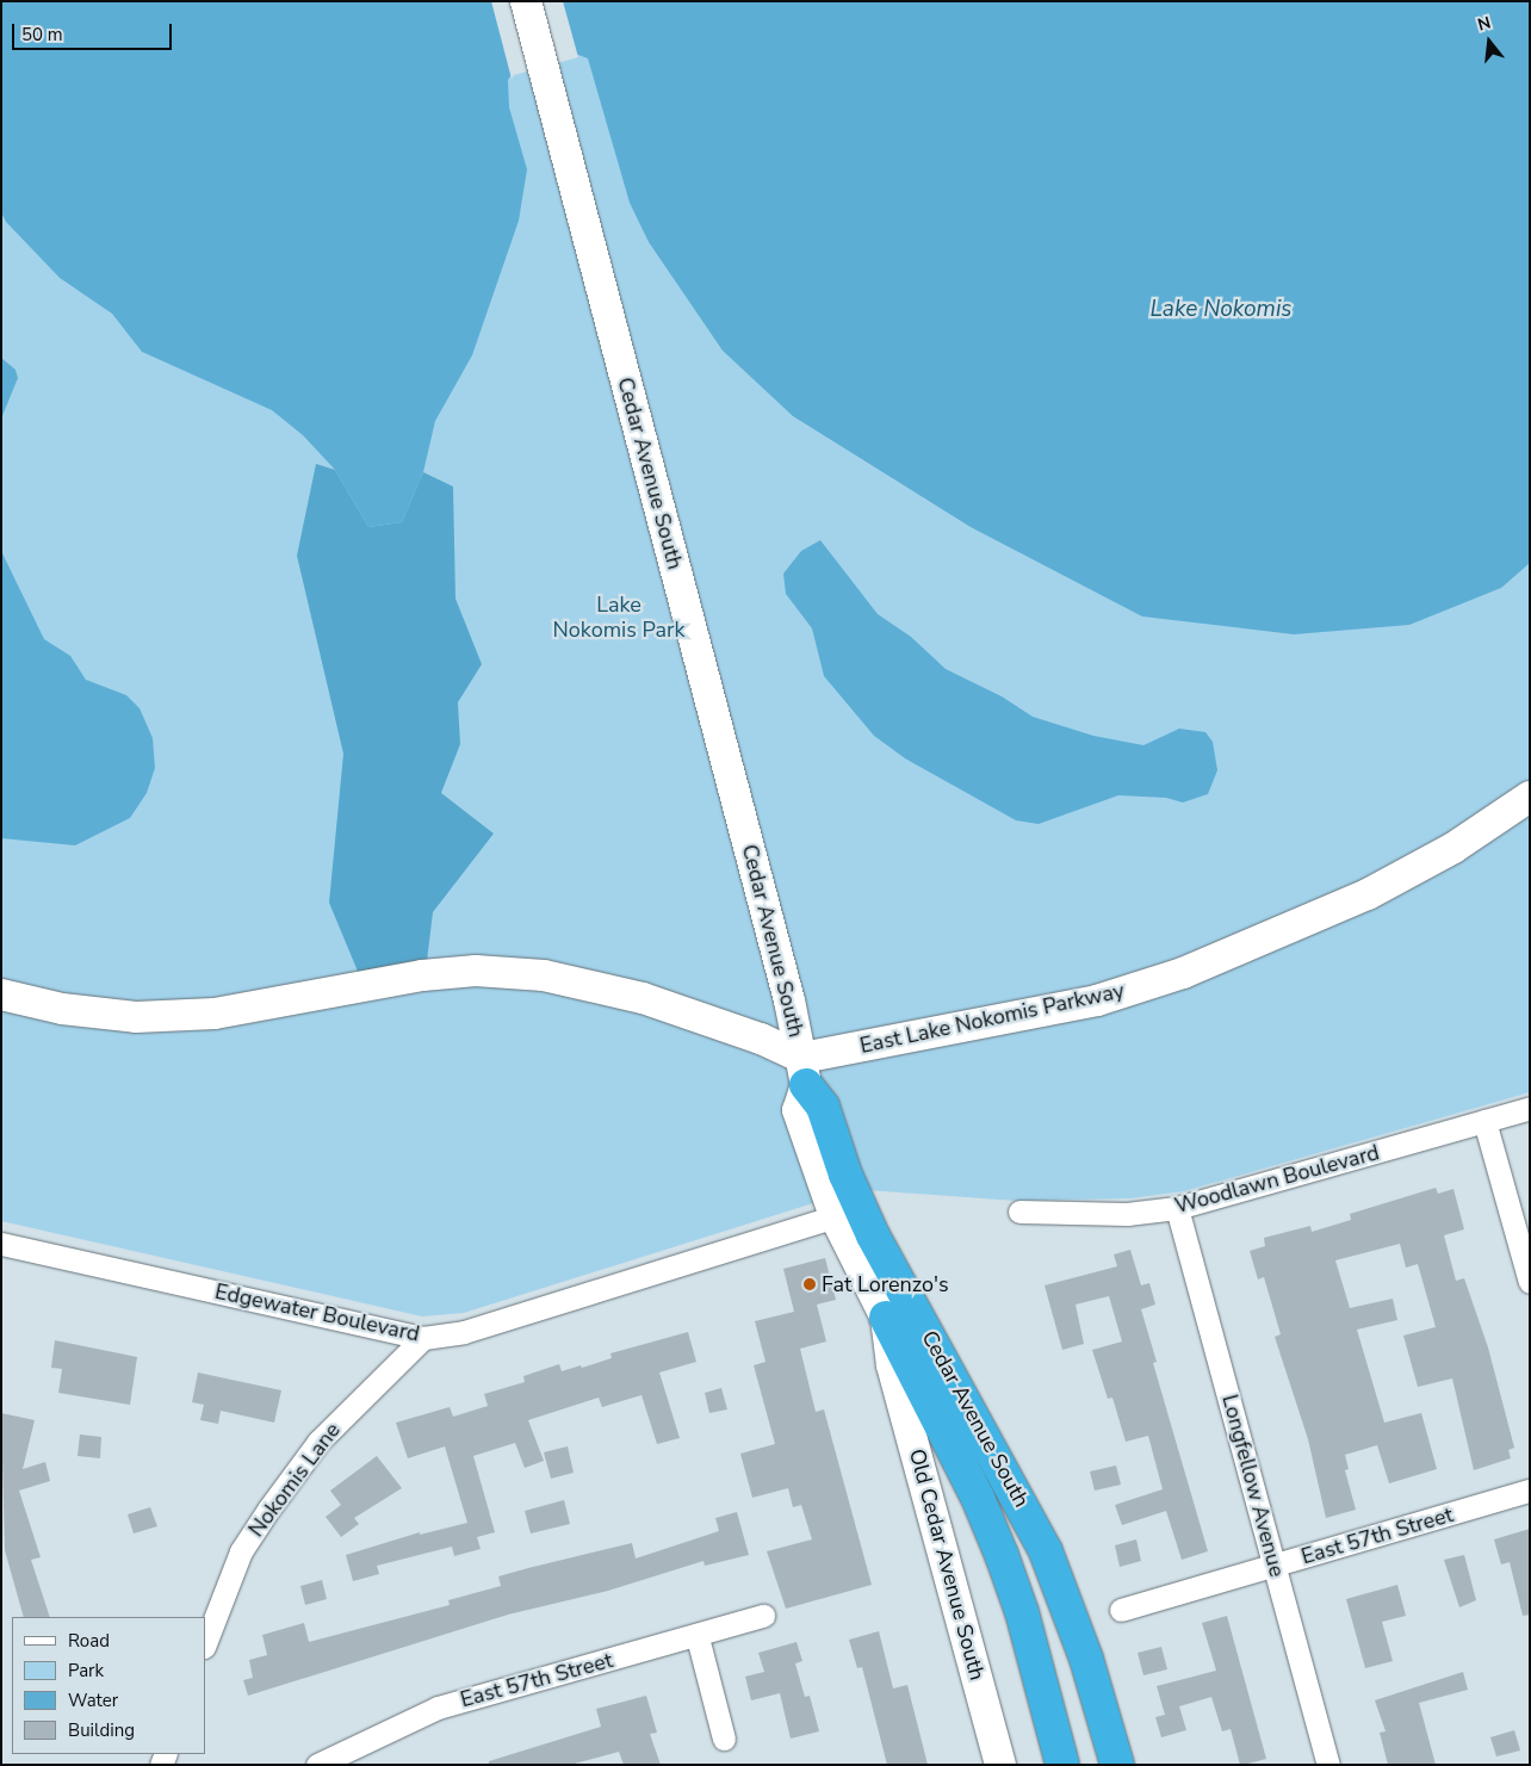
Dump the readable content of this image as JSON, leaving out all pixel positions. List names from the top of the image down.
{
  "streets": {
    "highway": ["Cedar Avenue South"],
    "street": [
      "East Lake Nokomis Parkway",
      "Woodlawn Boulevard",
      "Edgewater Boulevard",
      "Nokomis Lane",
      "Longfellow Avenue",
      "East 57th Street",
      "Old Cedar Avenue South"
    ]
  },
  "crossings": [
    ["Cedar Avenue South", "East Lake Nokomis Parkway"],
    ["Cedar Avenue South", "Edgewater Boulevard"],
    ["Cedar Avenue South", "Old Cedar Avenue South"],
    ["Woodlawn Boulevard", "Longfellow Avenue"],
    ["Edgewater Boulevard", "Nokomis Lane"],
    ["Longfellow Avenue", "East 57th Street"]
  ],
  "water": ["Lake Nokomis"],
  "parks": ["Lake Nokomis Park"],
  "places": ["Fat Lorenzo's"],
  "legend": [
    "Road",
    "Park",
    "Water",
    "Building"
  ],
  "scale_bar": "50 m",
  "north": "top"
}
